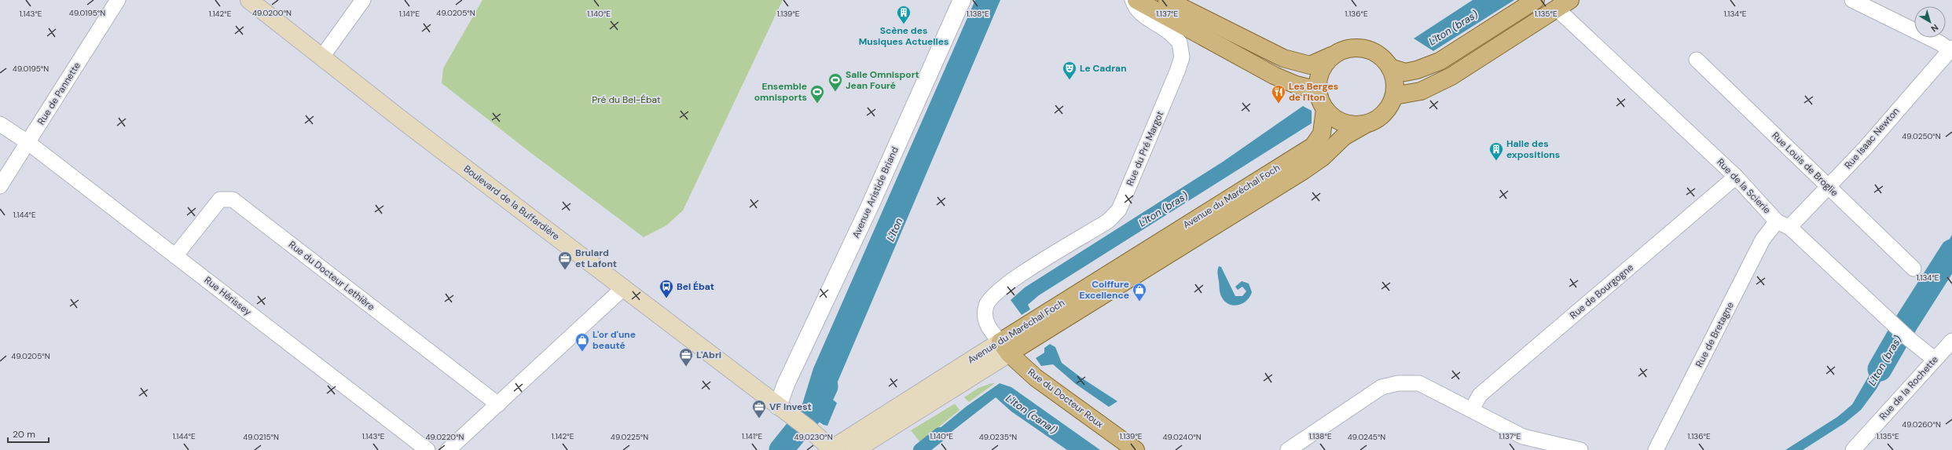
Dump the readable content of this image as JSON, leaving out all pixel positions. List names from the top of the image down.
{
  "streets": {
    "main road": ["Avenue du Maréchal Foch", "Boulevard de la Buffardière", "Rue du Docteur Roux"],
    "street": [
      "Rue de Pannette",
      "Rue Isaac Newton",
      "Rue du Pré Margot",
      "Rue Louis de Broglie",
      "Rue de la Scierie",
      "Avenue Aristide Briand",
      "Rue du Docteur Lethière",
      "Rue de Bourgogne",
      "Rue Hérissey",
      "Rue de Bretagne",
      "Rue de la Rochette"
    ]
  },
  "crossings": [
    ["Rue de Pannette", "Rue Hérissey"],
    ["Rue Isaac Newton", "Rue Louis de Broglie"],
    ["Rue Isaac Newton", "Rue de la Scierie"],
    ["Rue du Pré Margot", "Avenue du Maréchal Foch"],
    ["Rue du Pré Margot", "Rue du Docteur Roux"],
    ["Rue de la Scierie", "Rue de Bourgogne"],
    ["Rue de la Scierie", "Rue de Bretagne"],
    ["Rue de la Scierie", "Rue de la Rochette"],
    ["Avenue Aristide Briand", "Boulevard de la Buffardière"],
    ["Avenue du Maréchal Foch", "Boulevard de la Buffardière"],
    ["Avenue du Maréchal Foch", "Rue du Docteur Roux"],
    ["Rue du Docteur Lethière", "Rue Hérissey"]
  ],
  "water": ["L'Iton (bras)", "L'Iton", "L'Iton (canal)"],
  "parks": ["Pré du Bel-Ébat"],
  "places": {
    "building": ["Scène des Musiques Actuelles", "Halle des expositions"],
    "theatre": ["Le Cadran"],
    "sports": ["Salle Omnisport Jean Fouré", "Ensemble omnisports"],
    "restaurant": ["Les Berges de l'Iton"],
    "office": ["Brulard et Lafont", "L'Abri", "VF Invest"],
    "bus stop": ["Bel Ébat"],
    "shop": ["Coiffure Excellence", "L'or d'une beauté"]
  },
  "scale_bar": "20 m",
  "north": "bottom right",
  "coordinates": [
    "49.0195°N",
    "49.0200°N",
    "49.0205°N",
    "1.143°E",
    "1.142°E",
    "1.141°E",
    "1.138°E",
    "1.137°E",
    "1.136°E",
    "1.135°E",
    "1.134°E",
    "1.140°E",
    "1.139°E",
    "49.0250°N",
    "1.144°E",
    "49.0260°N",
    "49.0215°N",
    "49.0220°N",
    "49.0225°N",
    "49.0230°N",
    "49.0235°N",
    "49.0240°N",
    "49.0245°N"
  ]
}
